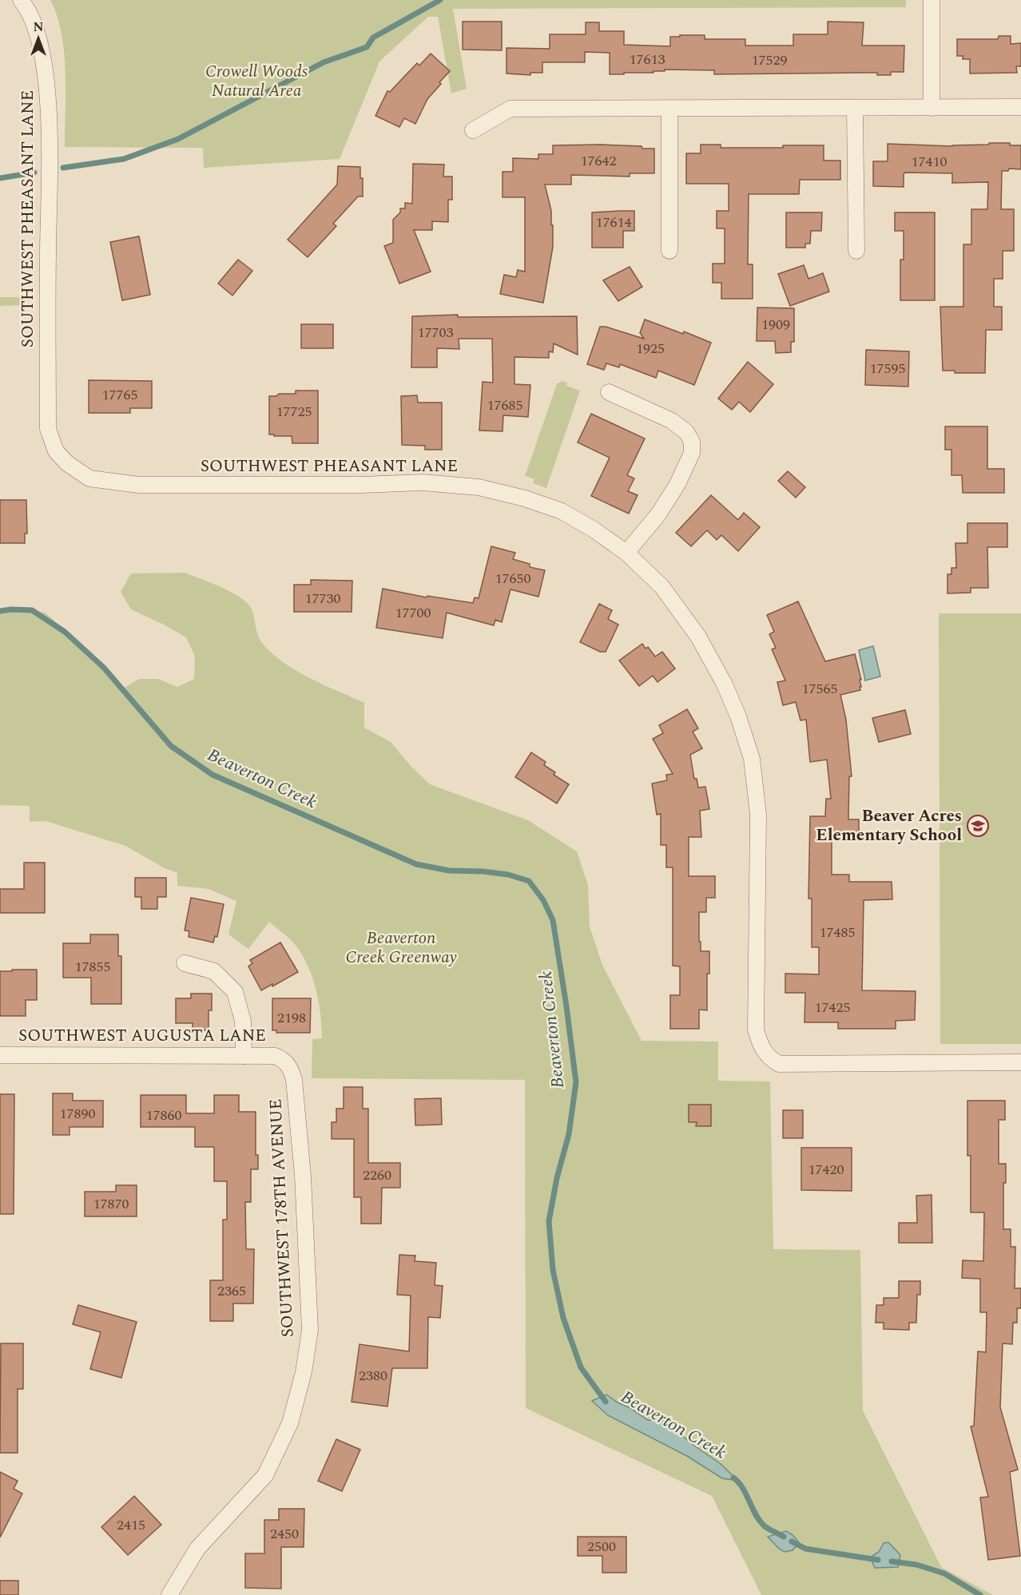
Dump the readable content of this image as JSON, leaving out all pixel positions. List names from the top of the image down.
{
  "streets": {
    "street": ["SOUTHWEST PHEASANT LANE", "SOUTHWEST AUGUSTA LANE", "SOUTHWEST 178TH AVENUE"]
  },
  "crossings": [
    ["SOUTHWEST AUGUSTA LANE", "SOUTHWEST 178TH AVENUE"]
  ],
  "water": ["Beaverton Creek"],
  "parks": ["Crowell Woods Natural Area", "Beaverton Creek Greenway"],
  "places": {
    "school or university": ["Beaver Acres Elementary School"]
  },
  "house_numbers": [
    "17613",
    "17529",
    "17642",
    "17410",
    "17614",
    "1909",
    "17703",
    "1925",
    "17595",
    "17765",
    "17685",
    "17725",
    "17650",
    "17730",
    "17700",
    "17565",
    "17485",
    "17855",
    "17425",
    "2198",
    "17890",
    "17860",
    "17420",
    "2260",
    "17870",
    "2365",
    "2380",
    "2415",
    "2450",
    "2500"
  ],
  "north": "top"
}
